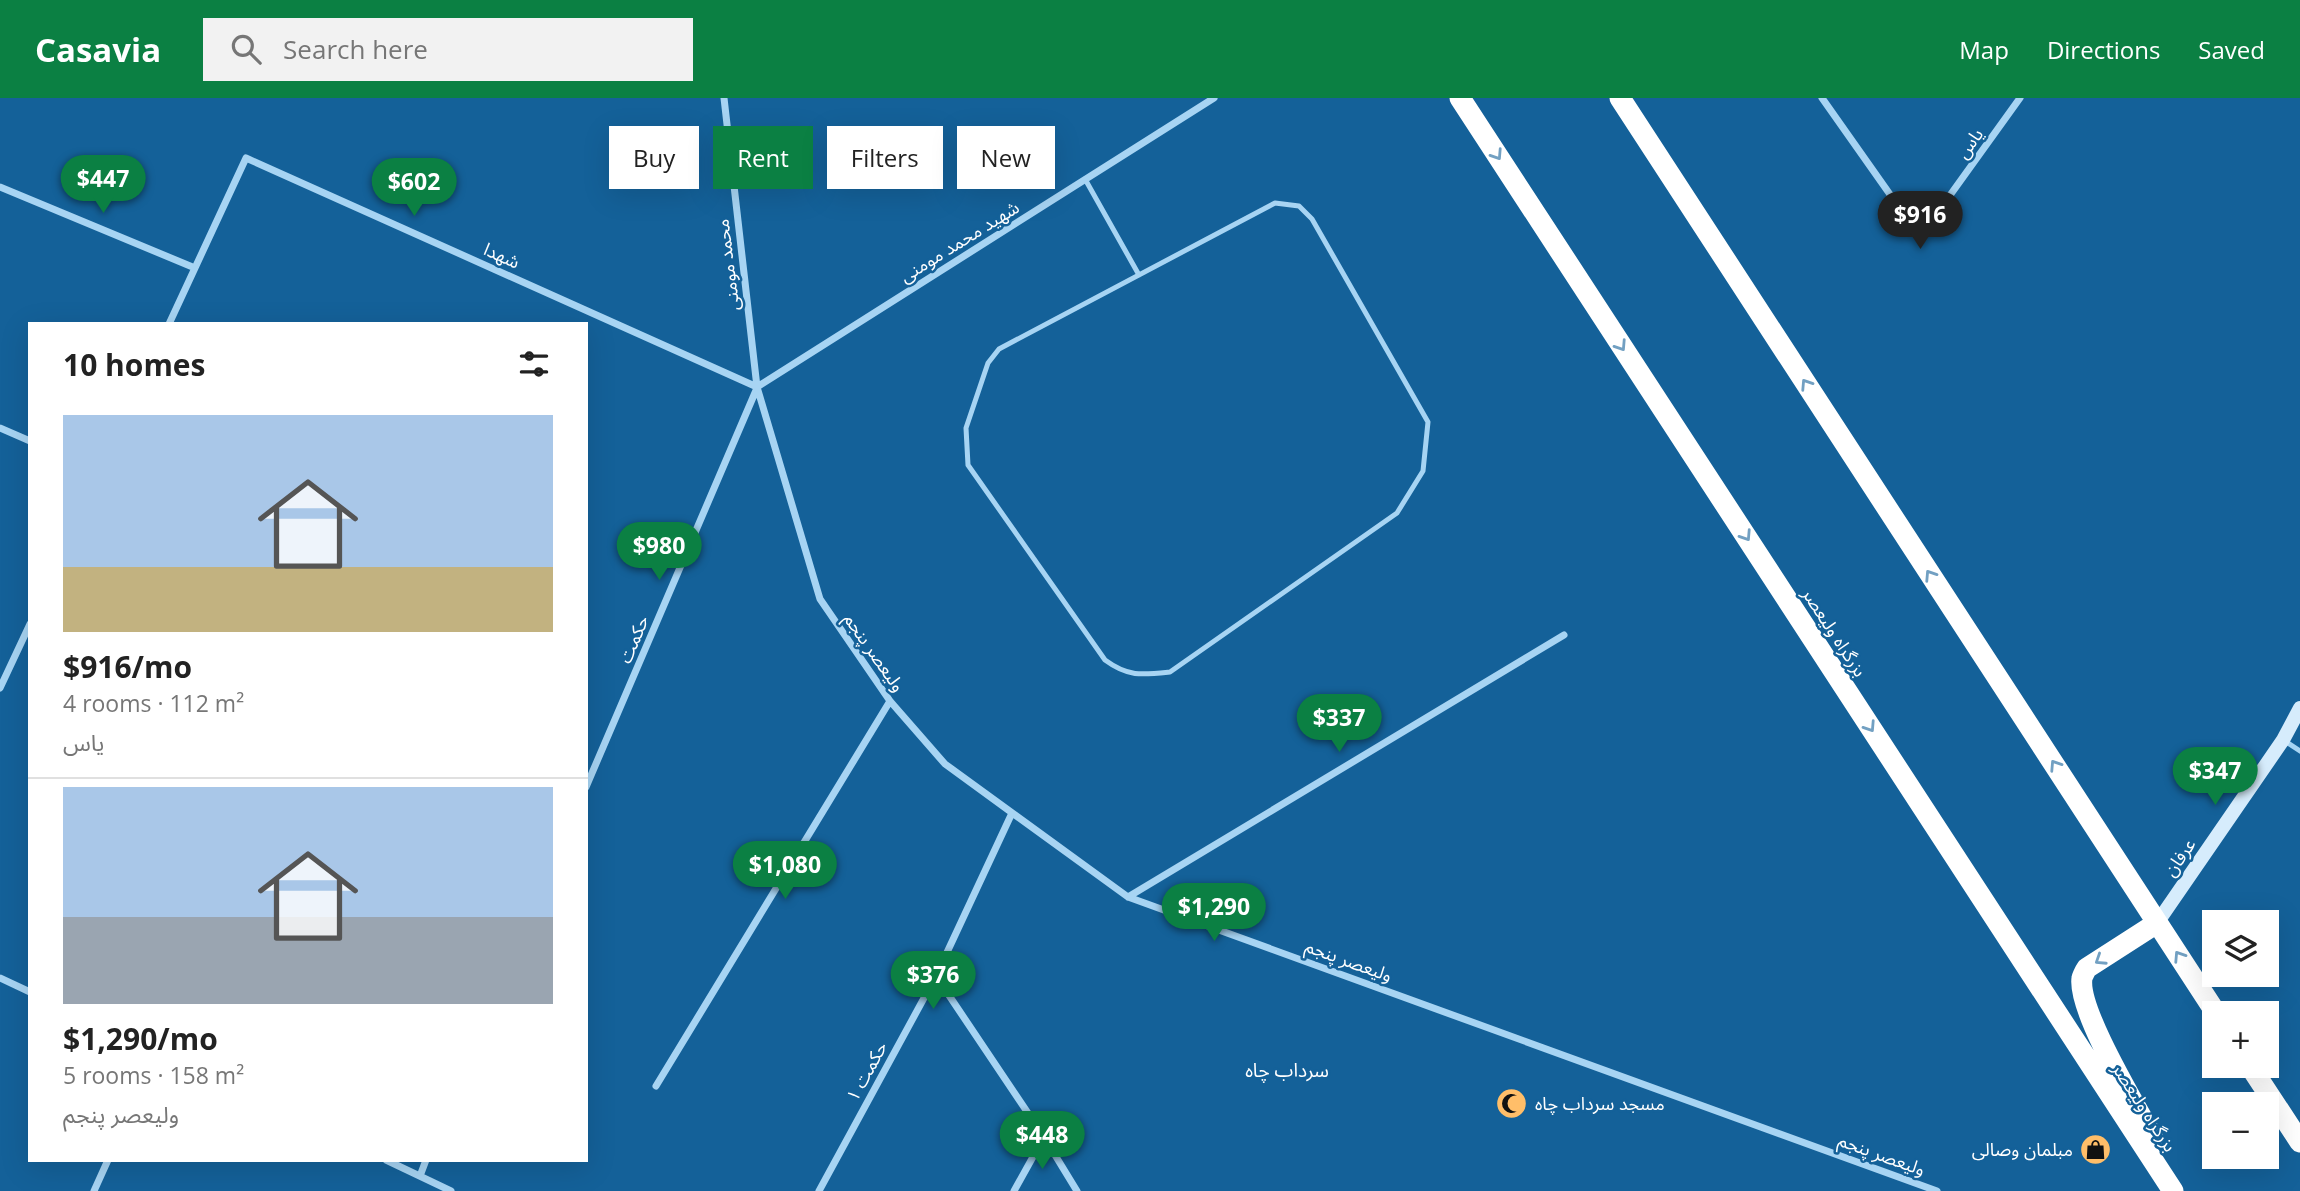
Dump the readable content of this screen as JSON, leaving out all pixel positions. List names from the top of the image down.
{
  "streets": {
    "highway": ["بزرگراه ولیعصر"],
    "main road": ["عرفان"],
    "street": [
      "یاس",
      "شهید محمد مومنی",
      "شهدا",
      "محمد مومنی",
      "حکمت",
      "ولیعصر پنجم",
      "حکمت ۱"
    ]
  },
  "crossings": [
    ["شهید محمد مومنی", "شهدا"],
    ["شهید محمد مومنی", "محمد مومنی"],
    ["شهید محمد مومنی", "حکمت"],
    ["شهید محمد مومنی", "ولیعصر پنجم"],
    ["شهدا", "محمد مومنی"],
    ["شهدا", "حکمت"],
    ["شهدا", "ولیعصر پنجم"],
    ["محمد مومنی", "حکمت"],
    ["محمد مومنی", "ولیعصر پنجم"],
    ["حکمت", "ولیعصر پنجم"],
    ["ولیعصر پنجم", "حکمت ۱"]
  ],
  "districts": ["سرداب چاه"],
  "places": {
    "mosque": ["مسجد سرداب چاه"],
    "shop": ["مبلمان وصالی"]
  },
  "page": {
    "header": "Casavia",
    "search": "Search here",
    "nav": ["Map", "Directions", "Saved"],
    "chip": [
      "Buy",
      "Rent",
      "Filters",
      "New"
    ],
    "price": [
      "$447",
      "$602",
      "$916",
      "$980",
      "$337",
      "$347",
      "$1,080",
      "$1,290",
      "$376",
      "$448"
    ],
    "heading": "10 homes",
    "list": [
      {
        "name": "$916/mo",
        "note": "4 rooms · 112 m² · یاس"
      },
      {
        "name": "$1,290/mo",
        "note": "5 rooms · 158 m² · ولیعصر پنجم"
      }
    ],
    "map_buttons": ["+", "−"]
  }
}
